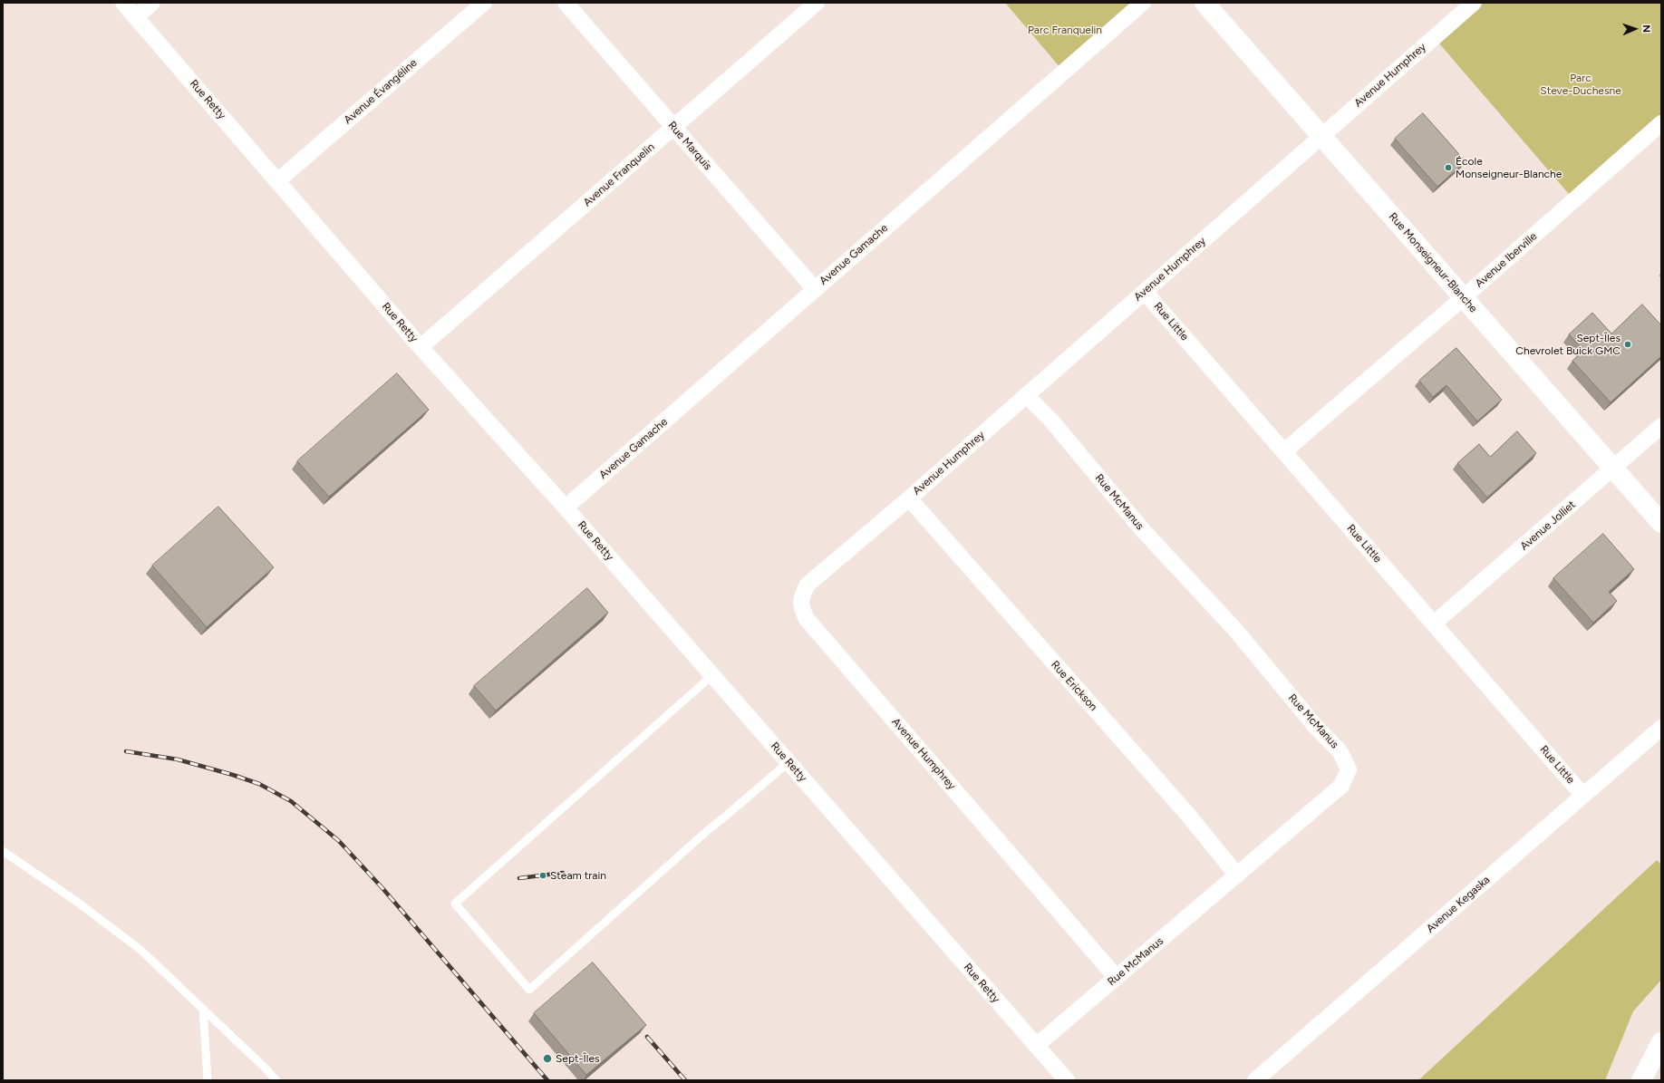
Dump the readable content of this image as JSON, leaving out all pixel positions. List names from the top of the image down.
{
  "streets": {
    "street": [
      "Avenue Humphrey",
      "Avenue Évangéline",
      "Rue Retty",
      "Rue Marquis",
      "Avenue Franquelin",
      "Avenue Gamache",
      "Avenue Iberville",
      "Rue Monseigneur-Blanche",
      "Rue Little",
      "Rue McManus",
      "Avenue Jolliet",
      "Rue Erickson",
      "Avenue Kegaska"
    ]
  },
  "crossings": [
    ["Avenue Humphrey", "Rue Monseigneur-Blanche"],
    ["Avenue Humphrey", "Rue Little"],
    ["Avenue Humphrey", "Rue McManus"],
    ["Avenue Humphrey", "Rue Erickson"],
    ["Avenue Évangéline", "Rue Retty"],
    ["Rue Retty", "Avenue Franquelin"],
    ["Rue Retty", "Avenue Gamache"],
    ["Rue Retty", "Rue McManus"],
    ["Rue Marquis", "Avenue Franquelin"],
    ["Rue Marquis", "Avenue Gamache"],
    ["Avenue Iberville", "Rue Monseigneur-Blanche"],
    ["Avenue Iberville", "Rue Little"],
    ["Rue Monseigneur-Blanche", "Avenue Jolliet"],
    ["Rue Little", "Avenue Jolliet"],
    ["Rue Little", "Avenue Kegaska"],
    ["Rue McManus", "Rue Erickson"]
  ],
  "parks": ["Parc Franquelin", "Parc Steve-Duchesne"],
  "places": [
    "École Monseigneur-Blanche",
    "Sept-Îles Chevrolet Buick GMC",
    "Steam train",
    "Sept-Îles"
  ],
  "north": "right"
}
